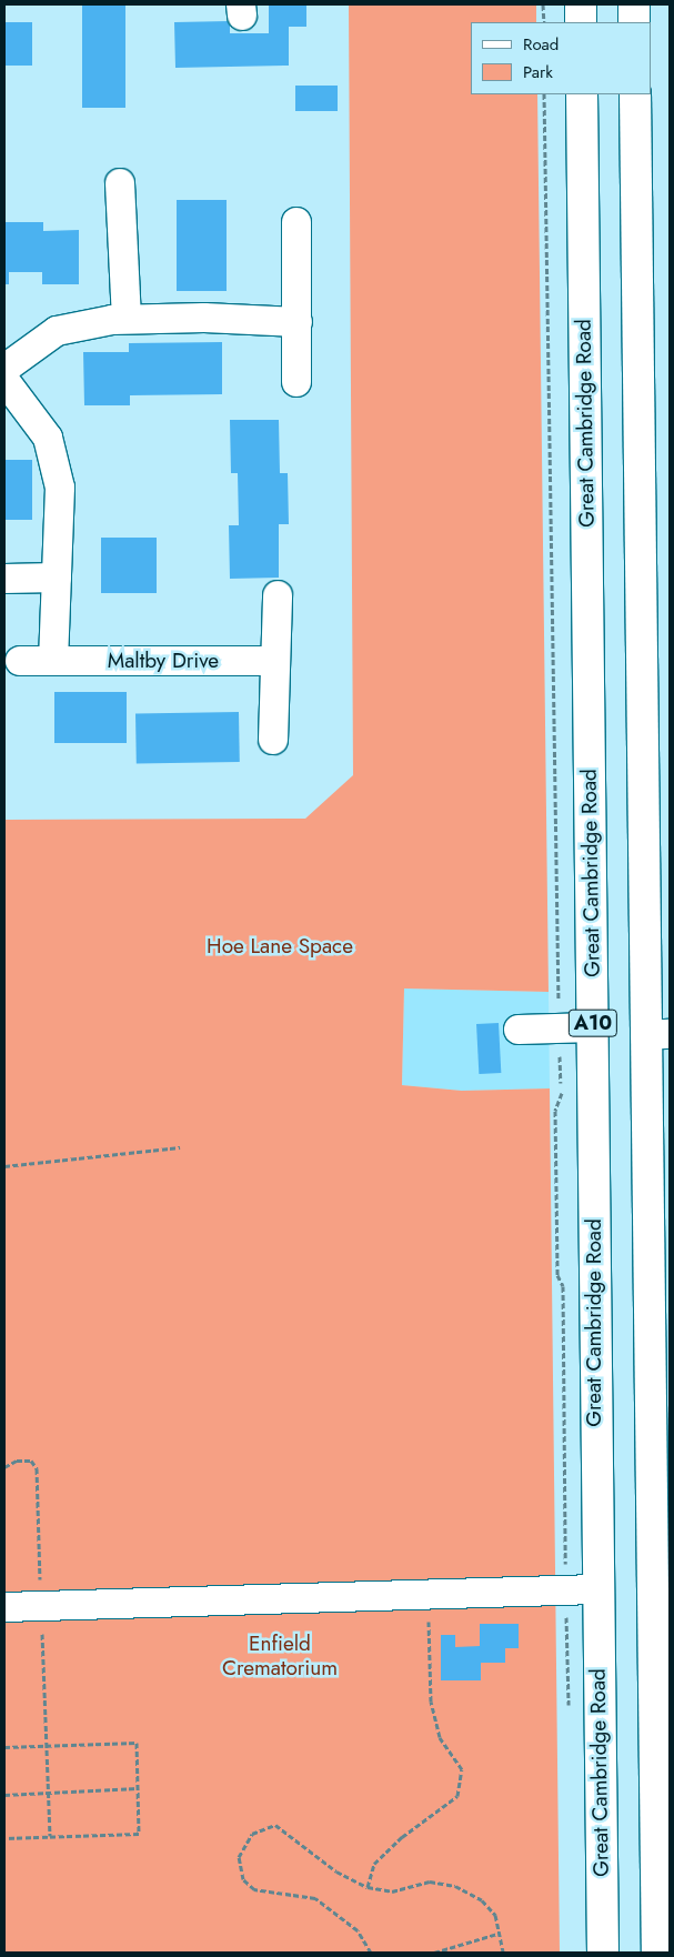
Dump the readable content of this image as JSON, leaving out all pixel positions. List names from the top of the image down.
{
  "streets": {
    "highway": ["Great Cambridge Road", "A10"],
    "street": ["Maltby Drive"]
  },
  "parks": ["Hoe Lane Space", "Enfield Crematorium"],
  "legend": ["Road", "Park"]
}
